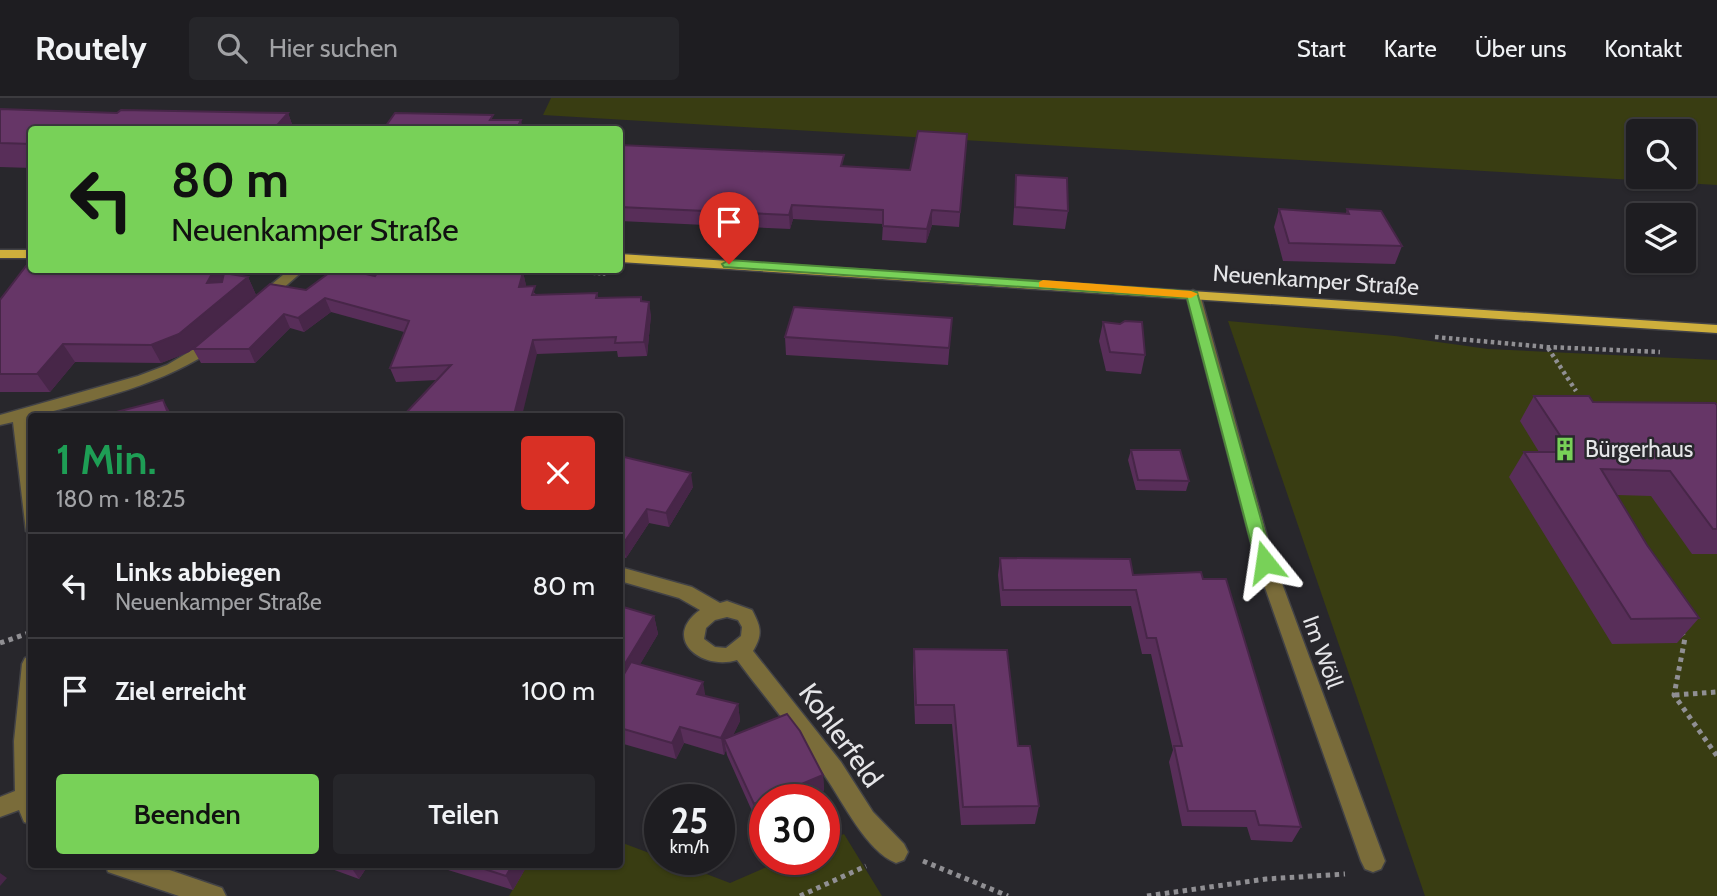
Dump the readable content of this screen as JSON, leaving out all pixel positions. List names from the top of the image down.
{
  "streets": {
    "main road": ["Neuenkamper Straße"],
    "street": ["Im Wöll", "Kohlerfeld"]
  },
  "crossings": [
    ["Neuenkamper Straße", "Im Wöll"]
  ],
  "places": {
    "building": ["Bürgerhaus"]
  },
  "page": {
    "header": "Routely",
    "search": "Hier suchen",
    "nav": [
      "Start",
      "Karte",
      "Über uns",
      "Kontakt"
    ],
    "turn": ["80 m", "Neuenkamper Straße"],
    "heading": ["1 Min.", "180 m · 18:25"],
    "list": [
      {
        "name": "Links abbiegen",
        "note": "Neuenkamper Straße",
        "value": "80 m"
      },
      {
        "name": "Ziel erreicht",
        "value": "100 m"
      }
    ],
    "buttons": ["Beenden", "Teilen"],
    "speed": "25 km/h",
    "limit": "30"
  }
}
